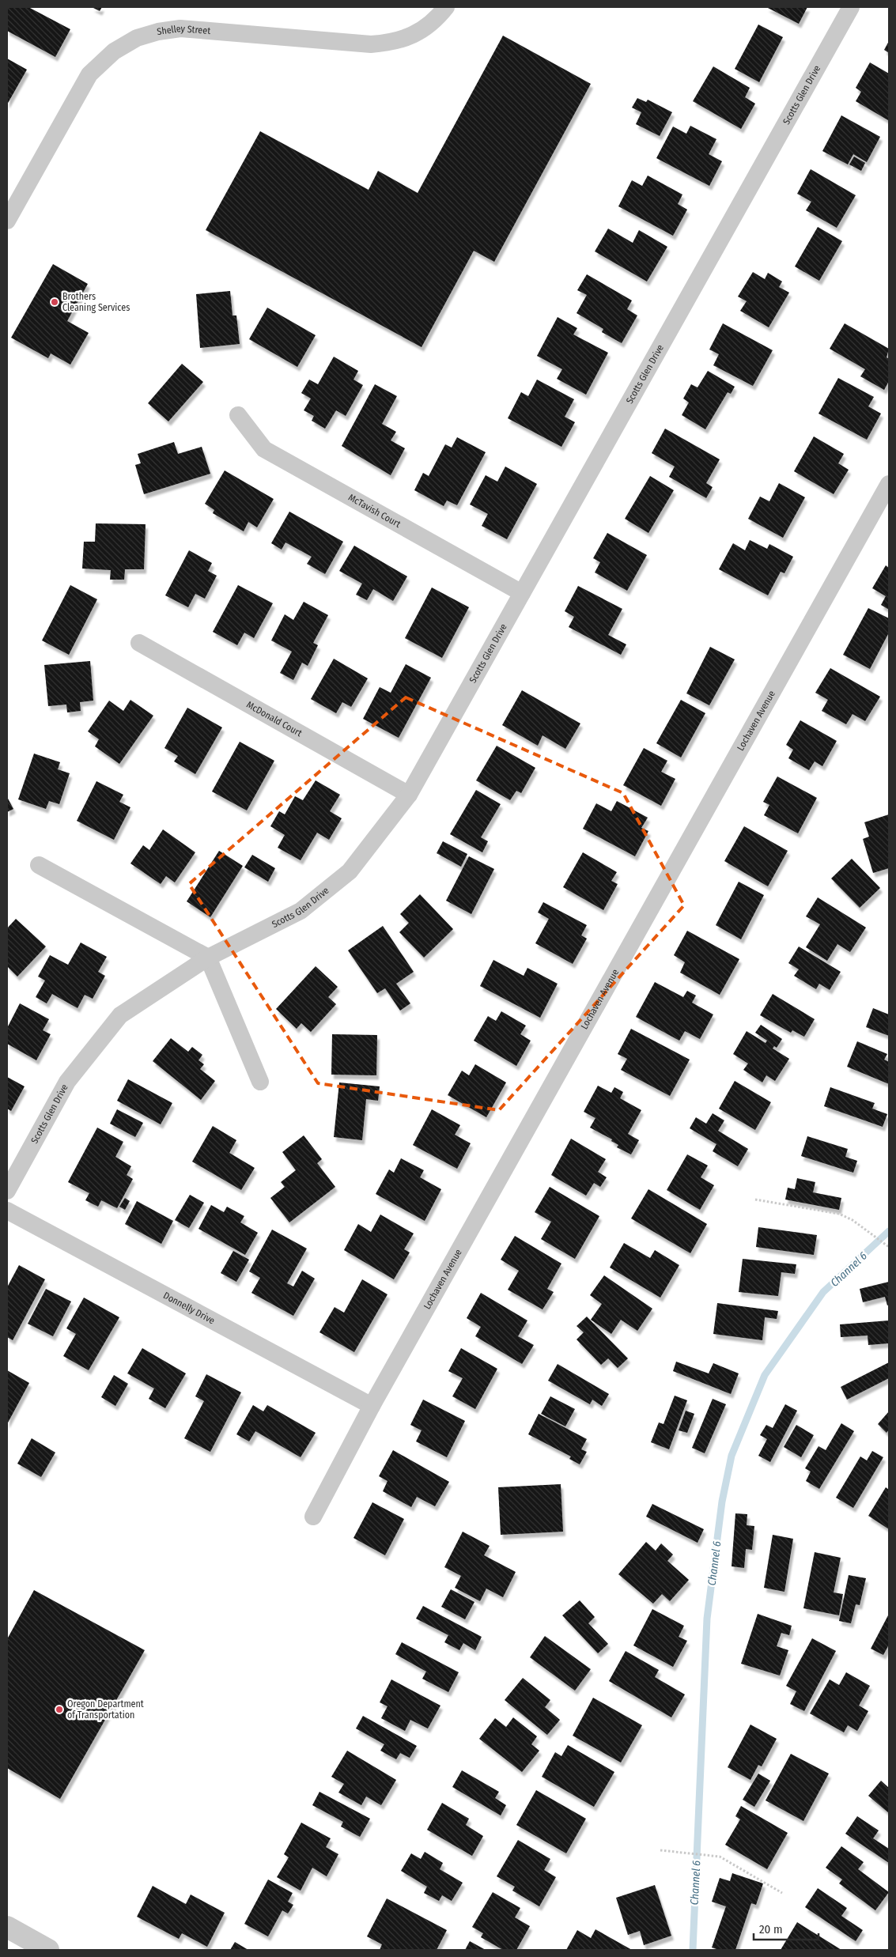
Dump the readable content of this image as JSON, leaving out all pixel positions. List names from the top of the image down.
{
  "streets": {
    "street": [
      "Shelley Street",
      "Scotts Glen Drive",
      "McTavish Court",
      "McDonald Court",
      "Lochaven Avenue",
      "Donnelly Drive"
    ]
  },
  "crossings": [
    ["Scotts Glen Drive", "McTavish Court"],
    ["Scotts Glen Drive", "McDonald Court"],
    ["Lochaven Avenue", "Donnelly Drive"]
  ],
  "water": ["Channel 6"],
  "places": ["Brothers Cleaning Services", "Oregon Department of Transportation"],
  "scale_bar": "20 m"
}
